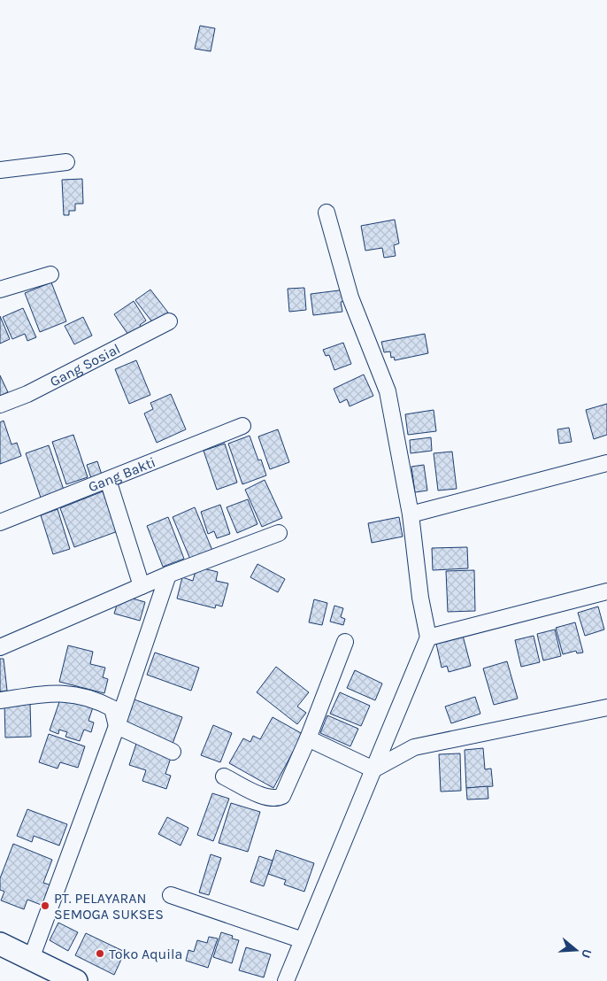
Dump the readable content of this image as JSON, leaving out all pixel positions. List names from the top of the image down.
{
  "streets": {
    "street": ["Gang Sosial", "Gang Bakti"]
  },
  "places": ["PT. PELAYARAN SEMOGA SUKSES", "Toko Aquila"],
  "north": "right"
}
